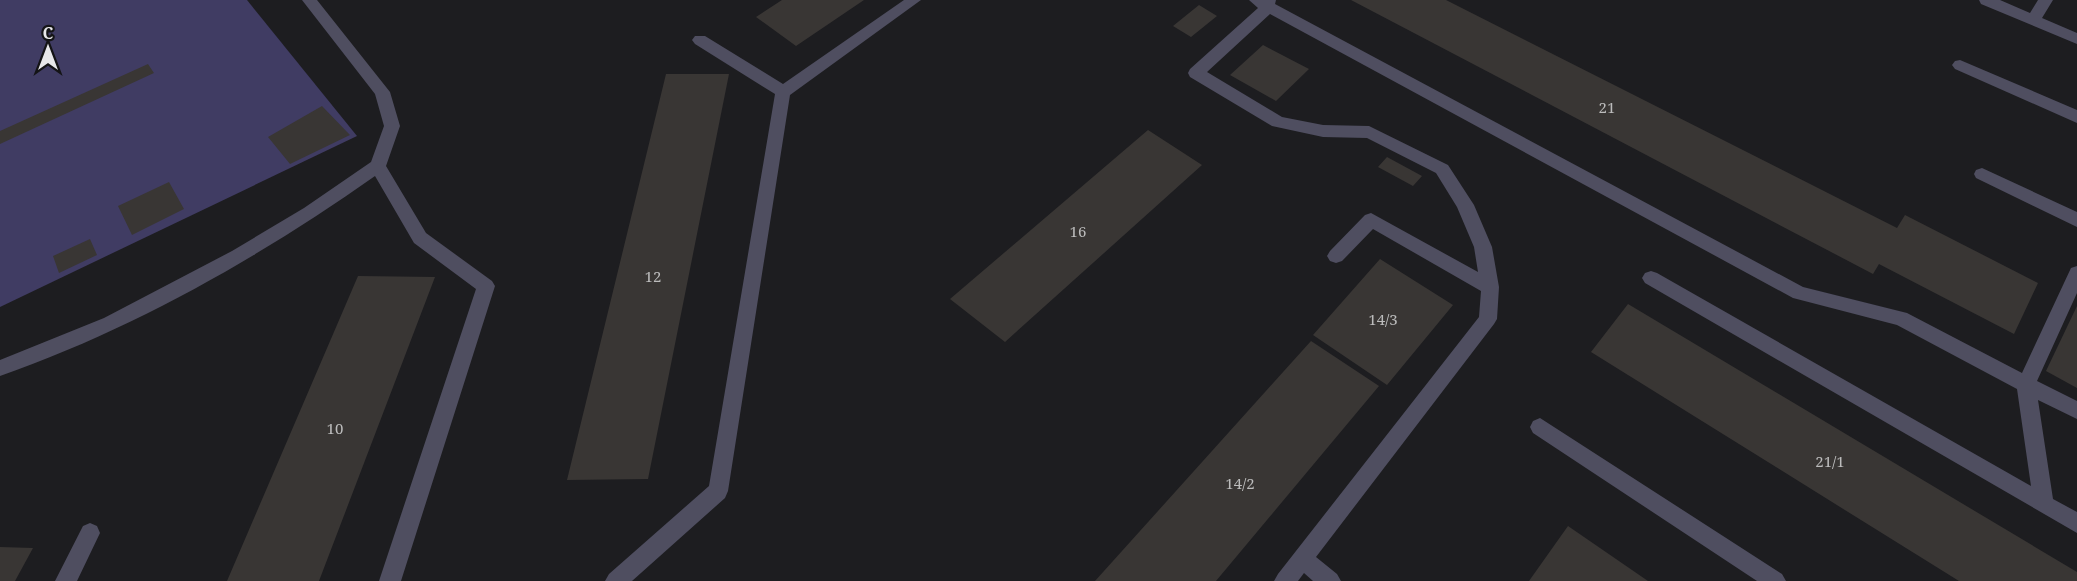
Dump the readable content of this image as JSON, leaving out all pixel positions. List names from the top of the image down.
{
  "house_numbers": [
    "21",
    "16",
    "12",
    "14/3",
    "10",
    "21/1",
    "14/2"
  ],
  "north": "top"
}
